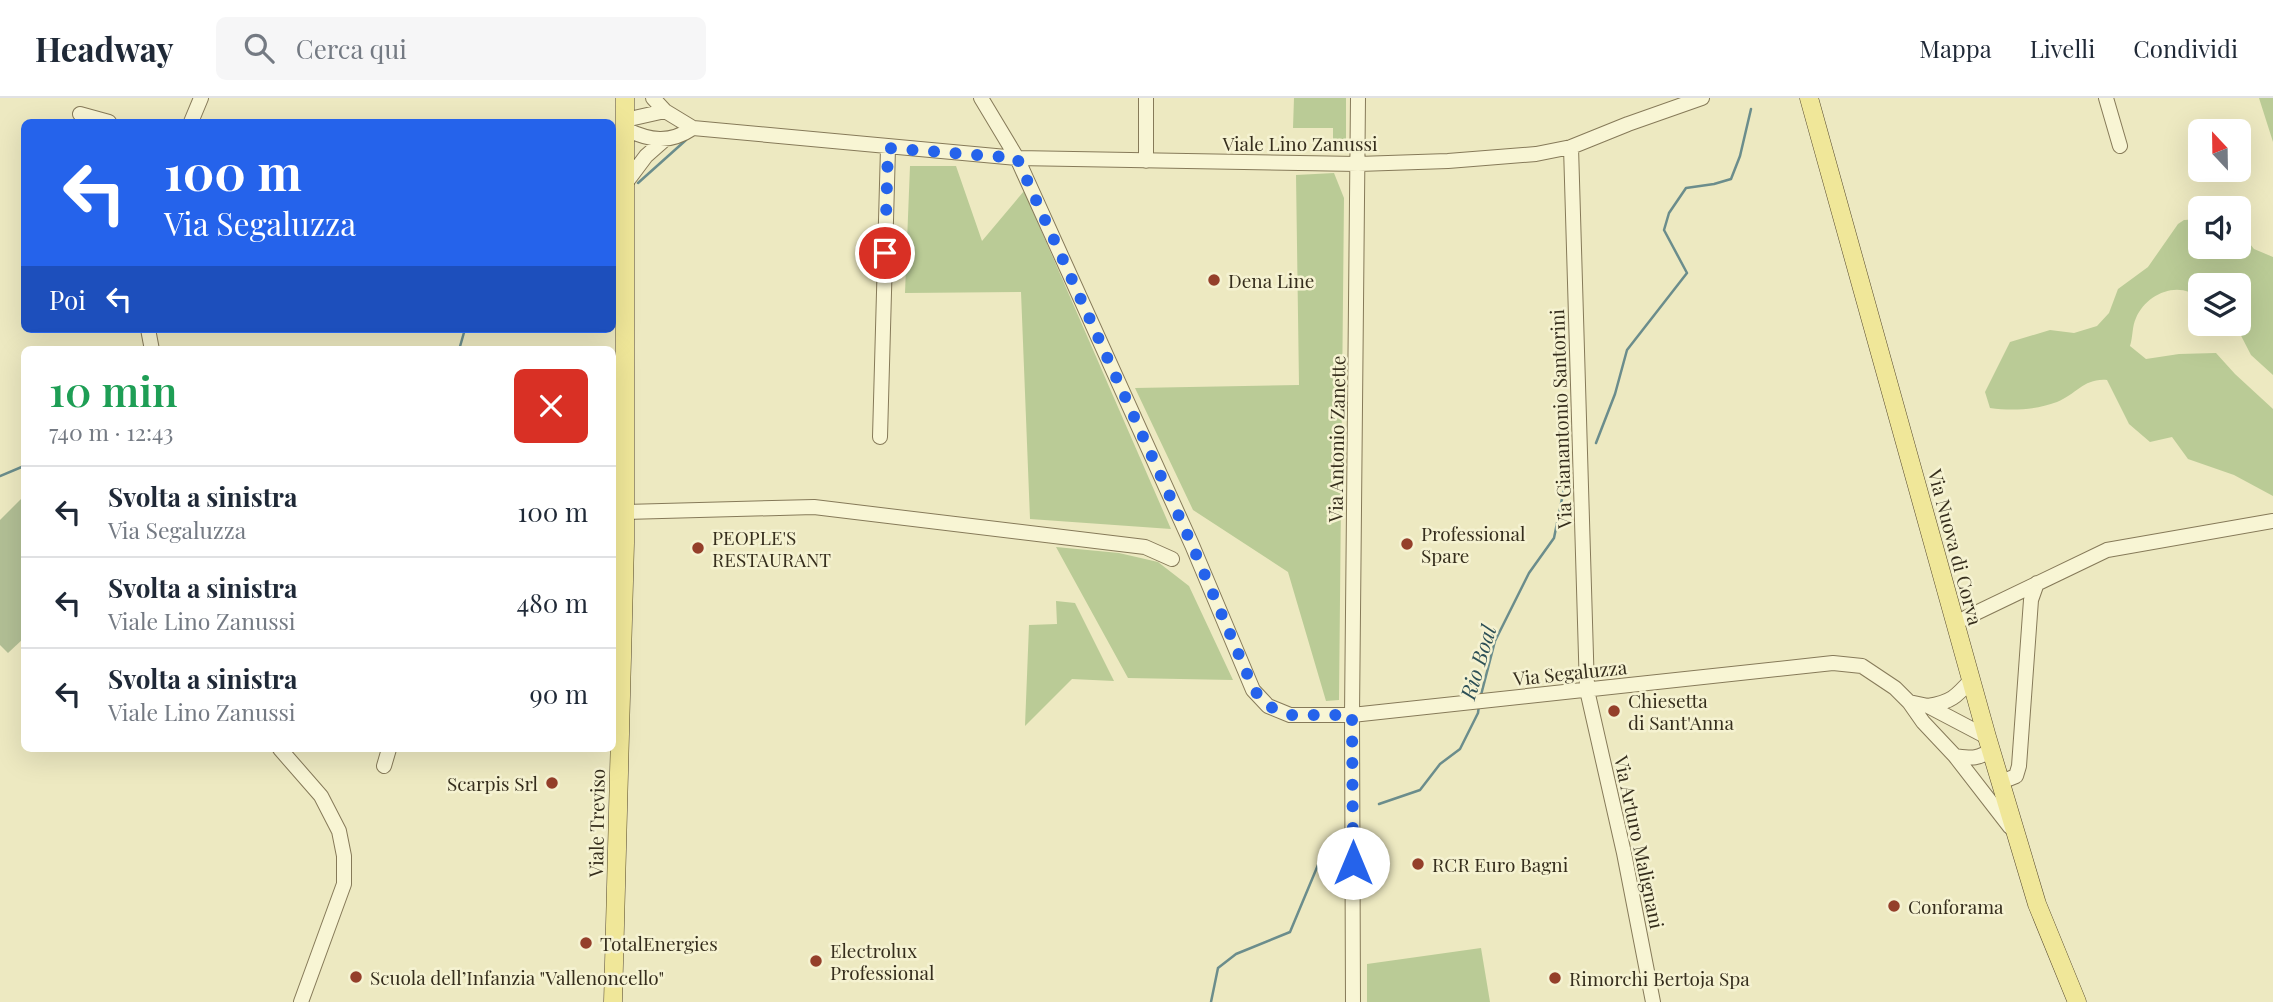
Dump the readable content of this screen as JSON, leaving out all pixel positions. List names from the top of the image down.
{
  "streets": {
    "main road": ["Via Nuova di Corva", "Viale Treviso"],
    "street": [
      "Viale Lino Zanussi",
      "Via Gianantonio Santorini",
      "Via Antonio Zanette",
      "Via Segaluzza",
      "Via Arturo Malignani"
    ]
  },
  "crossings": [
    ["Viale Lino Zanussi", "Via Gianantonio Santorini"],
    ["Viale Lino Zanussi", "Via Antonio Zanette"],
    ["Viale Lino Zanussi", "Via Segaluzza"],
    ["Viale Lino Zanussi", "Viale Treviso"],
    ["Via Gianantonio Santorini", "Via Segaluzza"],
    ["Via Gianantonio Santorini", "Via Arturo Malignani"],
    ["Via Antonio Zanette", "Via Segaluzza"],
    ["Via Nuova di Corva", "Via Segaluzza"],
    ["Via Segaluzza", "Via Arturo Malignani"]
  ],
  "water": ["Rio Boal"],
  "places": [
    "Dena Line",
    "Professional Spare",
    "PEOPLE'S RESTAURANT",
    "Chiesetta di Sant'Anna",
    "Scarpis Srl",
    "RCR Euro Bagni",
    "Conforama",
    "TotalEnergies",
    "Electrolux Professional",
    "Scuola dell’Infanzia \"Vallenoncello\"",
    "Rimorchi Bertoja Spa"
  ],
  "north": "top",
  "page": {
    "header": "Headway",
    "search": "Cerca qui",
    "nav": ["Mappa", "Livelli", "Condividi"],
    "turn": ["100 m", "Via Segaluzza"],
    "then": "Poi",
    "heading": ["10 min", "740 m · 12:43"],
    "list": [
      {
        "name": "Svolta a sinistra",
        "note": "Via Segaluzza",
        "value": "100 m"
      },
      {
        "name": "Svolta a sinistra",
        "note": "Viale Lino Zanussi",
        "value": "480 m"
      },
      {
        "name": "Svolta a sinistra",
        "note": "Viale Lino Zanussi",
        "value": "90 m"
      }
    ]
  }
}
